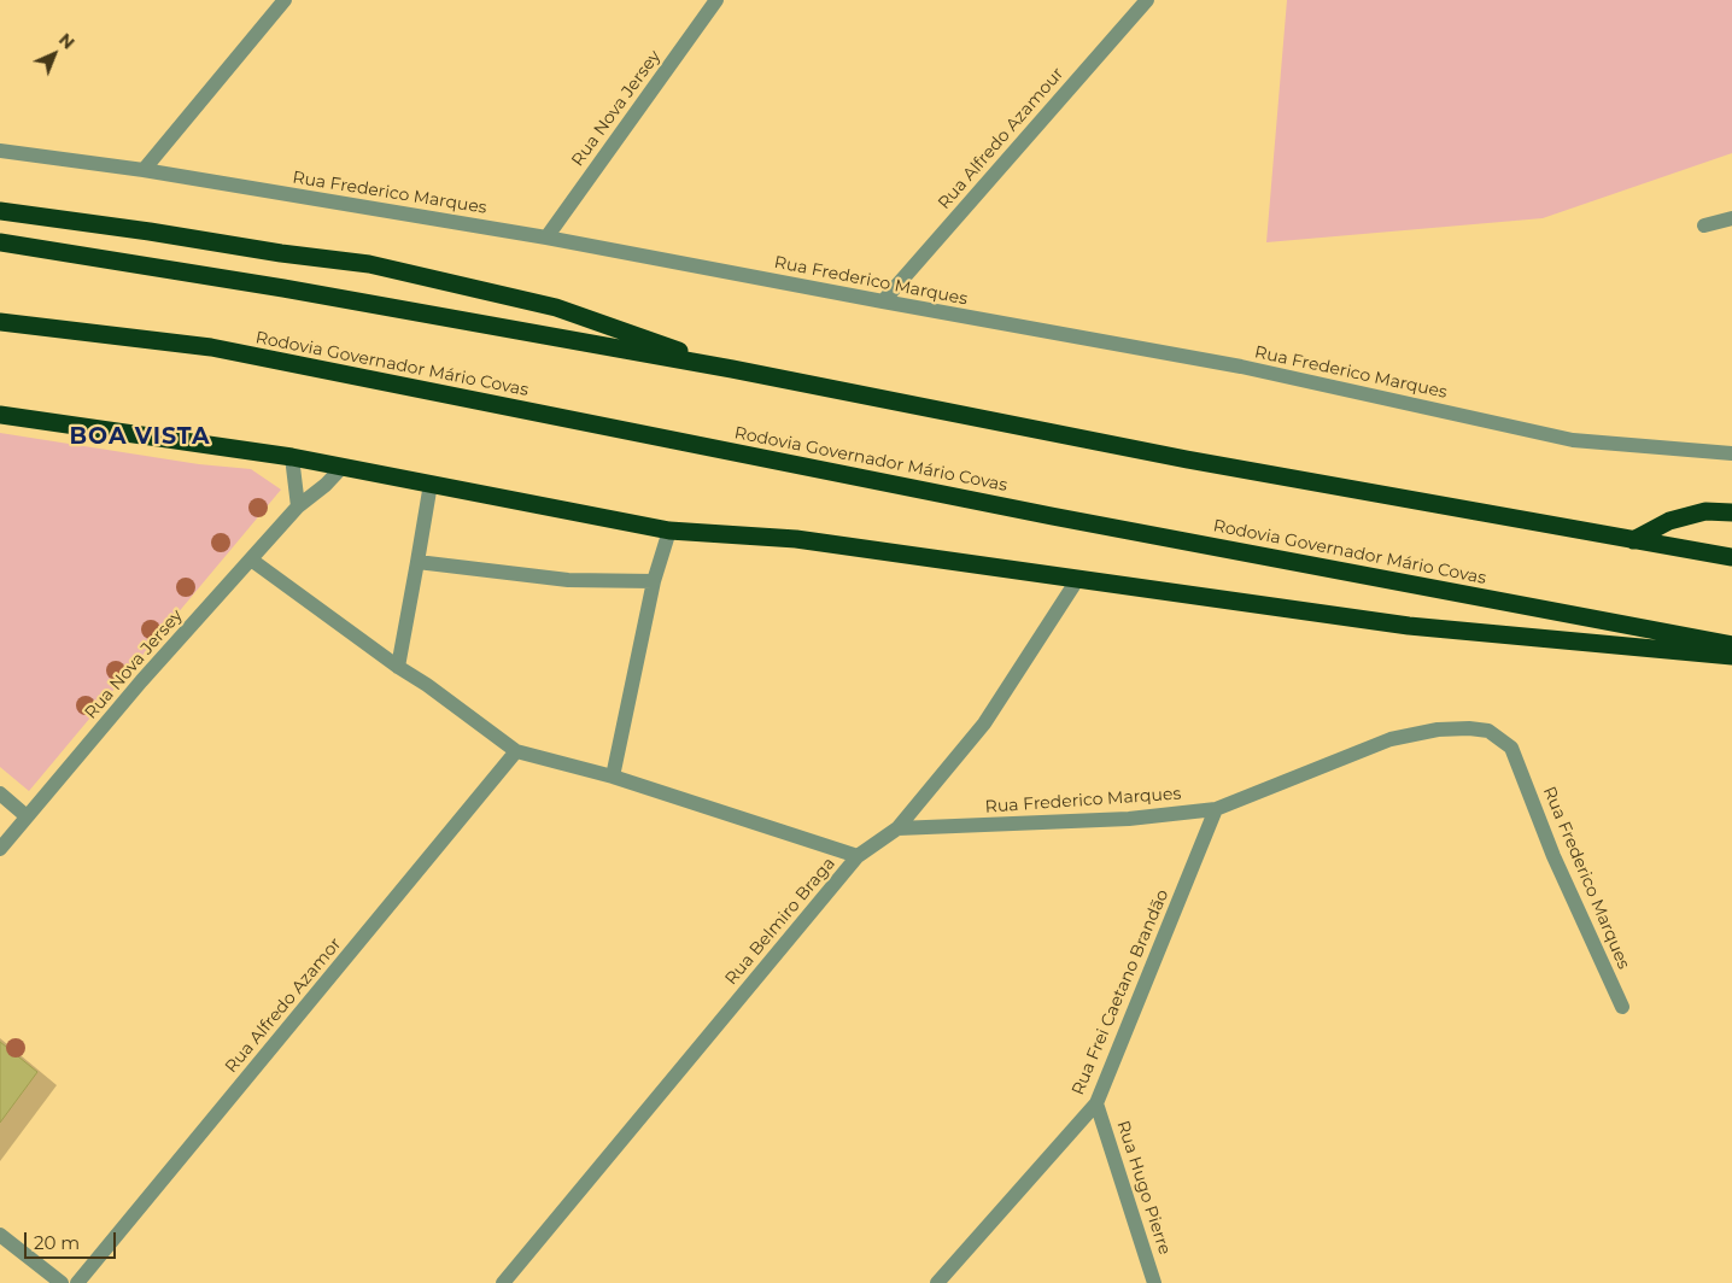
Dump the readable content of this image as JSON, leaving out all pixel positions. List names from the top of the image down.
{
  "streets": {
    "highway": ["Rodovia Governador Mário Covas"],
    "street": [
      "Rua Nova Jersey",
      "Rua Alfredo Azamour",
      "Rua Frederico Marques",
      "Rua Belmiro Braga",
      "Rua Frei Caetano Brandão",
      "Rua Alfredo Azamor",
      "Rua Hugo Pierre"
    ]
  },
  "crossings": [
    ["Rua Nova Jersey", "Rua Frederico Marques"],
    ["Rua Alfredo Azamour", "Rua Frederico Marques"],
    ["Rua Frederico Marques", "Rua Belmiro Braga"],
    ["Rua Frederico Marques", "Rua Frei Caetano Brandão"],
    ["Rua Frei Caetano Brandão", "Rua Hugo Pierre"]
  ],
  "districts": ["BOA VISTA"],
  "scale_bar": "20 m",
  "north": "top right"
}
